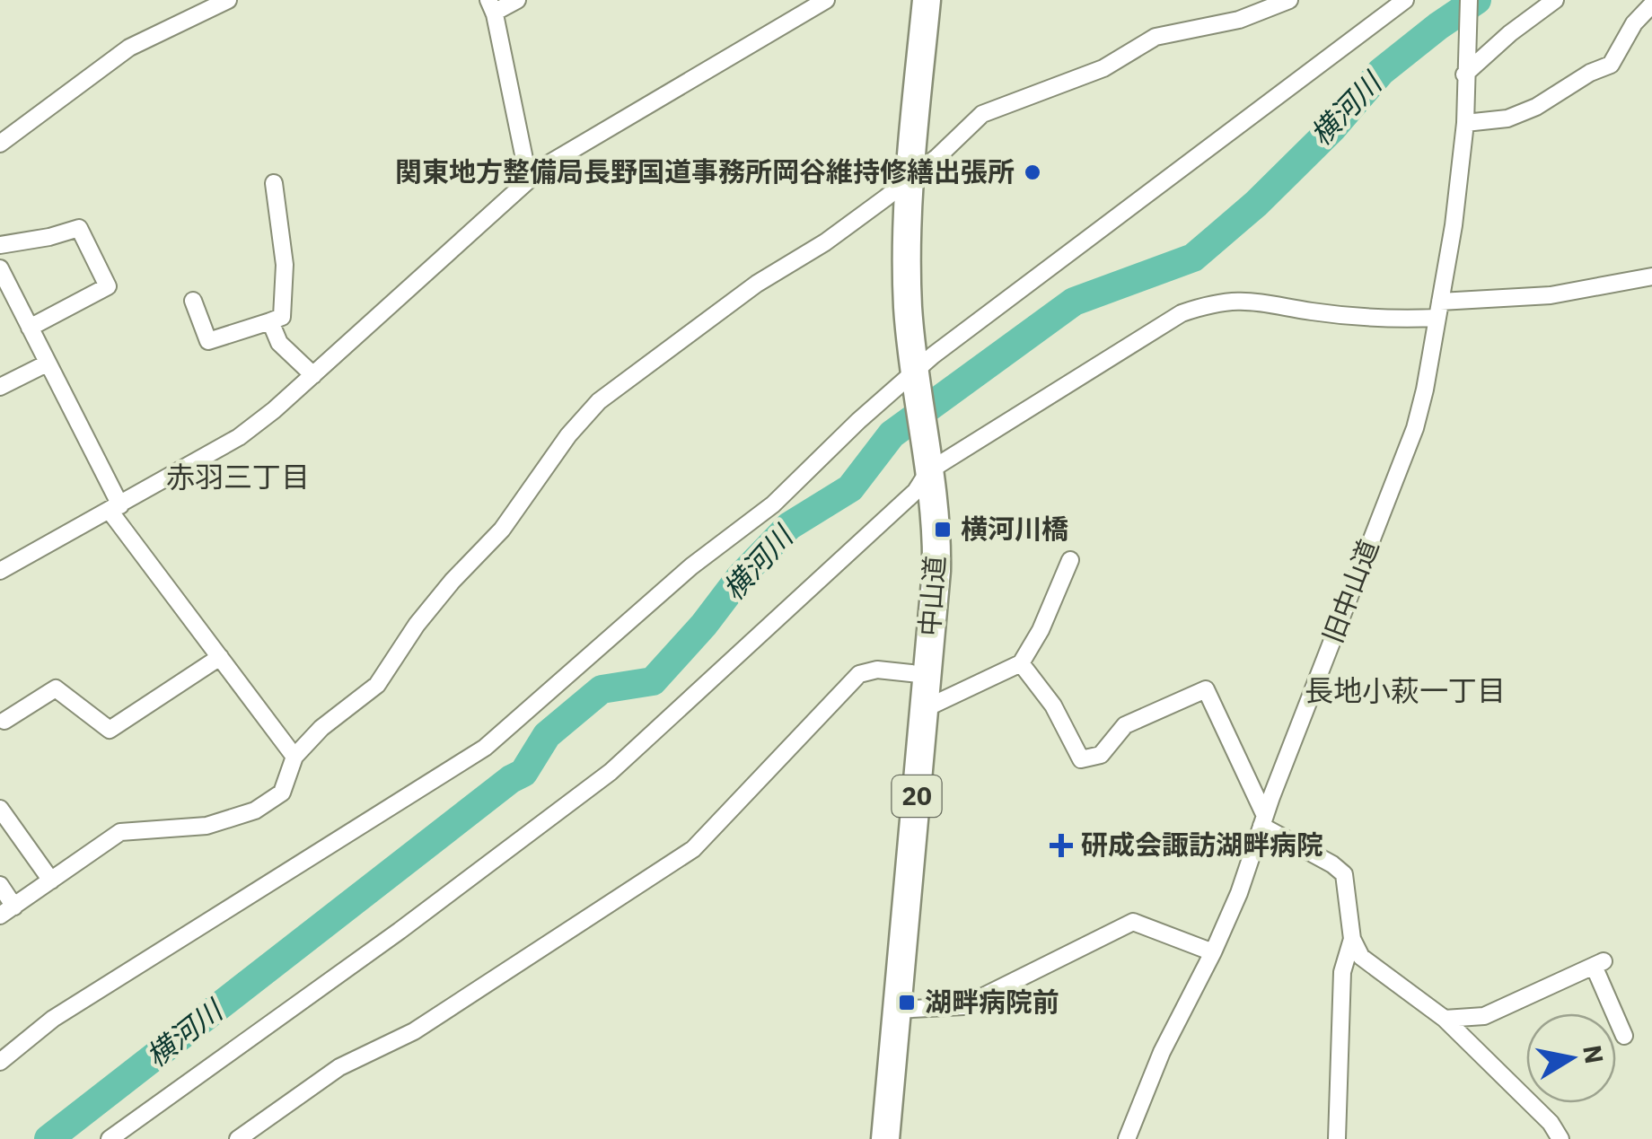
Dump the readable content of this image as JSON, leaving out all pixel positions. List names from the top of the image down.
{
  "streets": {
    "highway": ["中山道", "20"],
    "street": ["旧中山道"]
  },
  "districts": ["赤羽三丁目", "長地小萩一丁目"],
  "water": ["横河川"],
  "places": {
    "other": ["関東地方整備局長野国道事務所岡谷維持修繕出張所"],
    "transit": ["横河川橋", "湖畔病院前"],
    "health": ["研成会諏訪湖畔病院"]
  },
  "north": "right"
}
